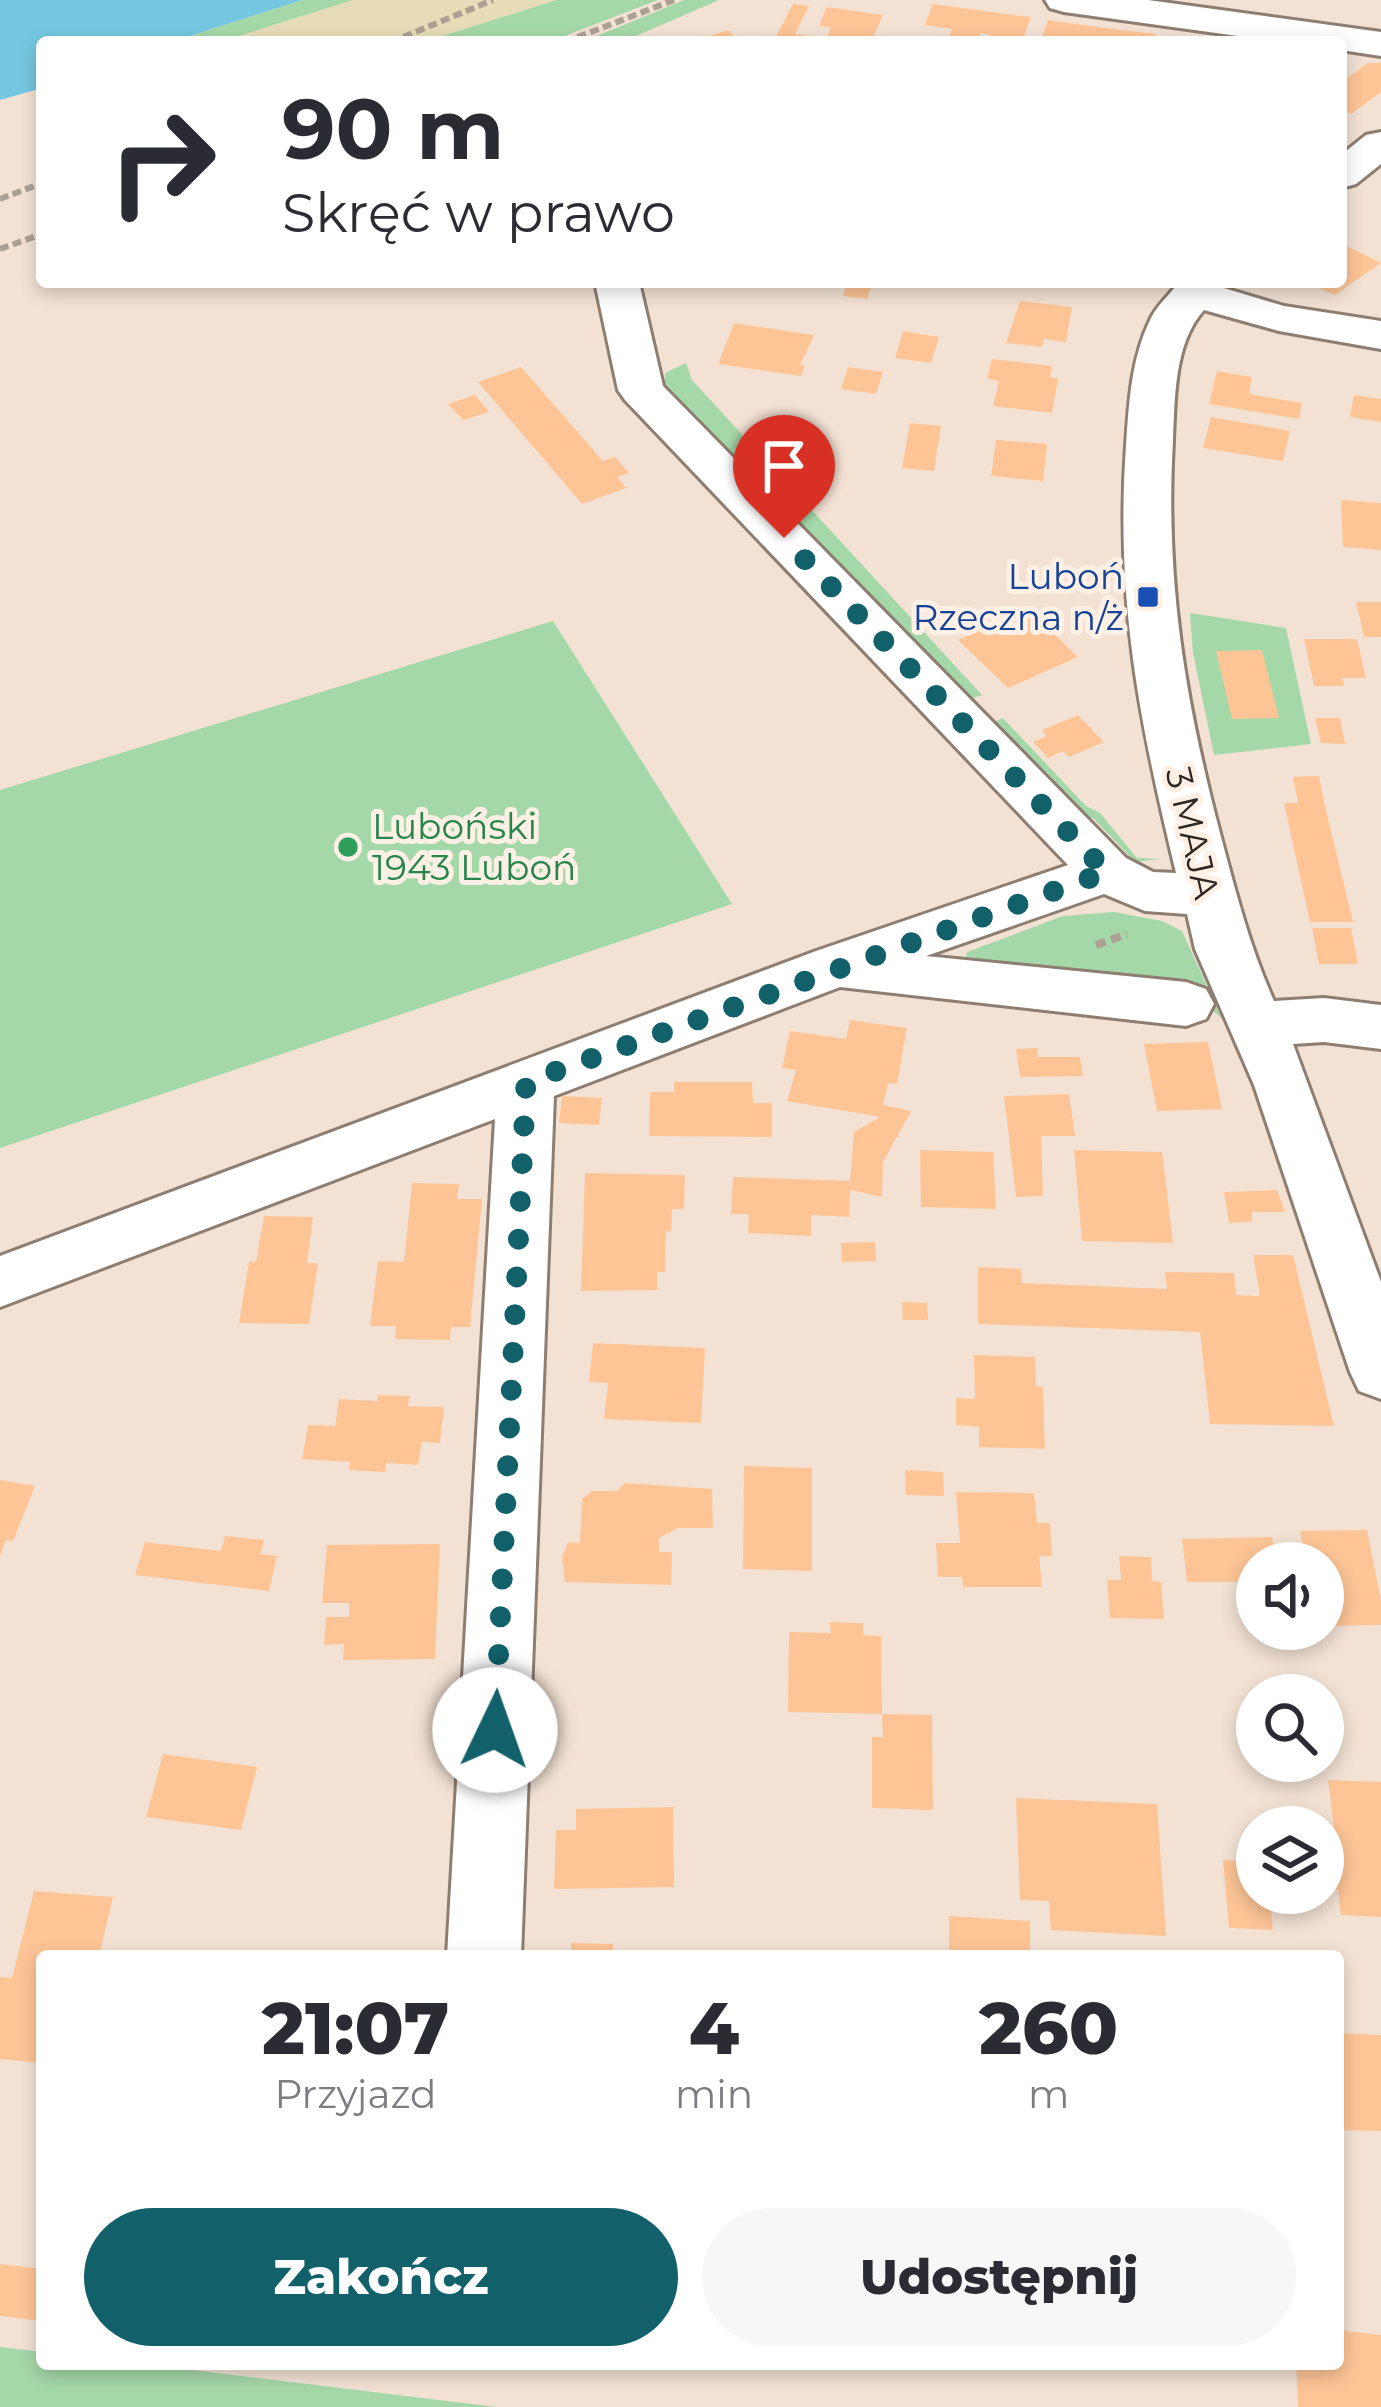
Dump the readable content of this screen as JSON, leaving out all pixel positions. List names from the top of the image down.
{
  "streets": {
    "street": ["3 MAJA"]
  },
  "places": {
    "transit": ["Luboń Rzeczna n/ż"],
    "other": ["Luboński 1943 Luboń"]
  },
  "page": {
    "turn": ["90 m", "Skręć w prawo"],
    "eta": [
      "21:07",
      "Przyjazd",
      "4",
      "min",
      "260",
      "m"
    ],
    "buttons": ["Zakończ", "Udostępnij"]
  }
}
